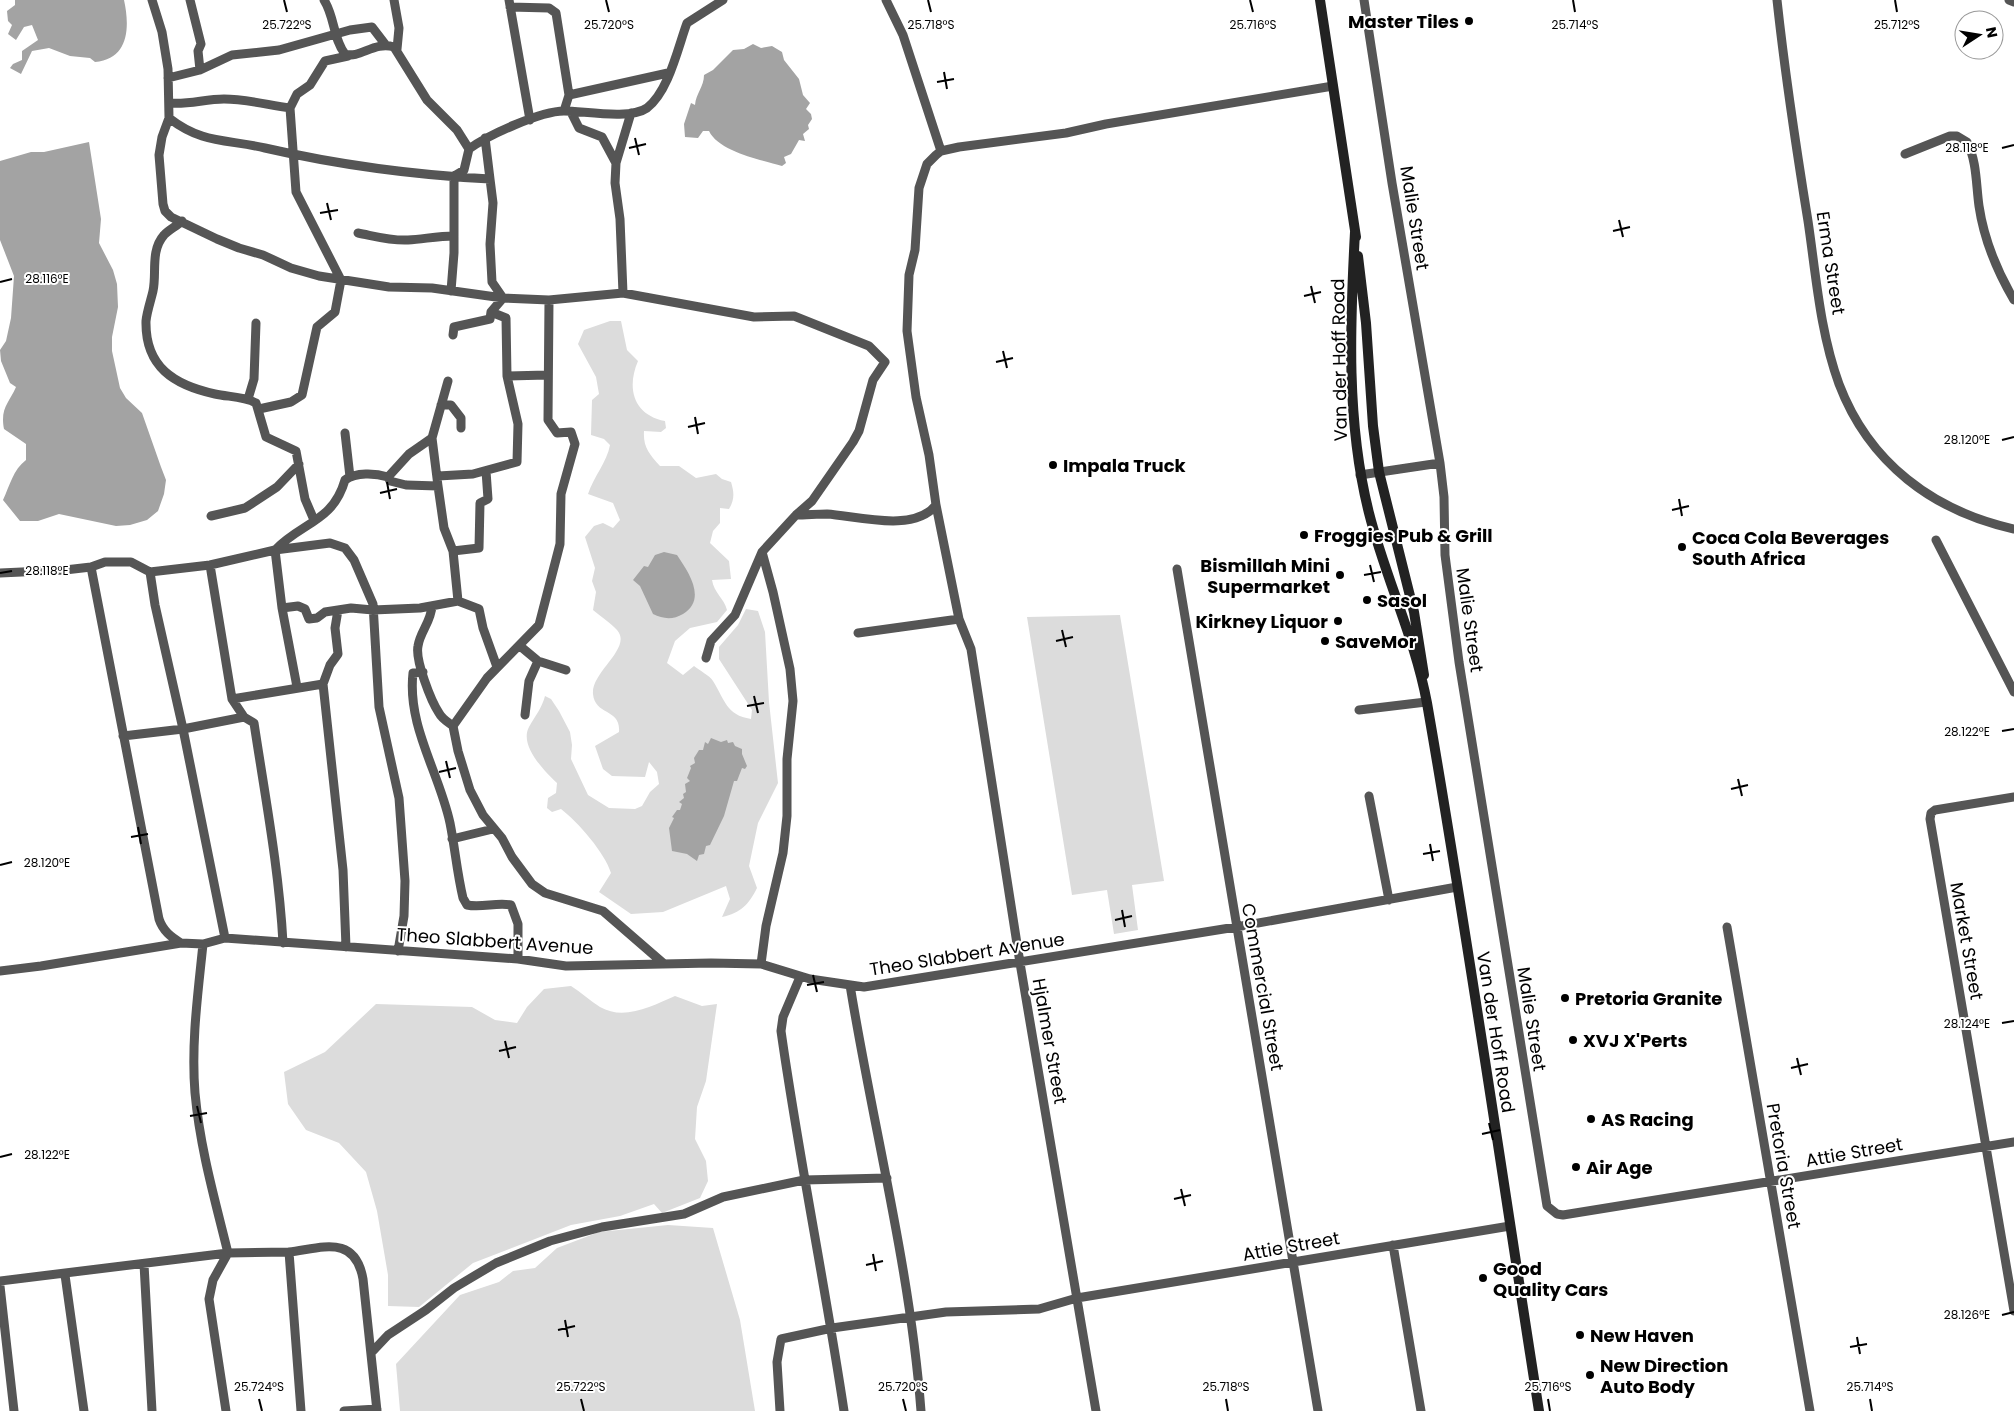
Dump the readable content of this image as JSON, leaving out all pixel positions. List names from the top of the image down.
{
  "streets": {
    "main road": ["Van der Hoff Road"],
    "street": [
      "Malie Street",
      "Erma Street",
      "Theo Slabbert Avenue",
      "Market Street",
      "Commercial Street",
      "Hjalmer Street",
      "Attie Street",
      "Pretoria Street"
    ]
  },
  "crossings": [
    ["Malie Street", "Attie Street"],
    ["Van der Hoff Road", "Theo Slabbert Avenue"],
    ["Van der Hoff Road", "Attie Street"],
    ["Theo Slabbert Avenue", "Commercial Street"],
    ["Theo Slabbert Avenue", "Hjalmer Street"],
    ["Market Street", "Attie Street"],
    ["Commercial Street", "Attie Street"],
    ["Hjalmer Street", "Attie Street"],
    ["Attie Street", "Pretoria Street"]
  ],
  "places": [
    "Master Tiles",
    "Impala Truck",
    "Froggies Pub & Grill",
    "Coca Cola Beverages South Africa",
    "Bismillah Mini Supermarket",
    "Sasol",
    "Kirkney Liquor",
    "SaveMor",
    "Pretoria Granite",
    "XVJ X'Perts",
    "AS Racing",
    "Air Age",
    "Good Quality Cars",
    "New Haven",
    "New Direction Auto Body"
  ],
  "north": "right",
  "coordinates": [
    "25.722°S",
    "25.720°S",
    "25.718°S",
    "25.716°S",
    "25.714°S",
    "25.712°S",
    "28.118°E",
    "28.116°E",
    "28.120°E",
    "28.122°E",
    "28.124°E",
    "28.126°E",
    "25.724°S"
  ]
}
